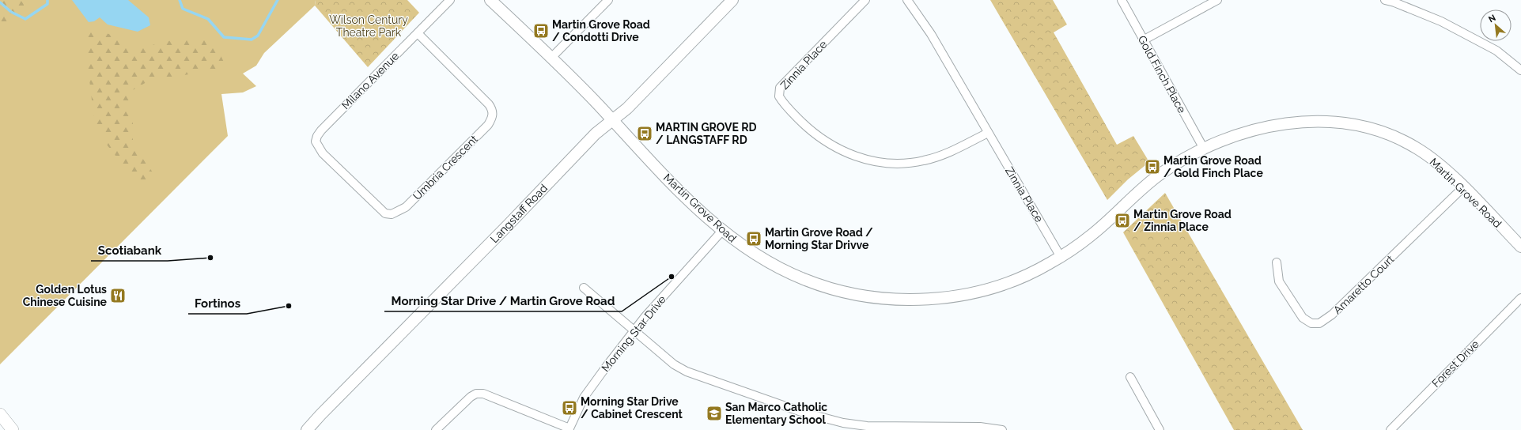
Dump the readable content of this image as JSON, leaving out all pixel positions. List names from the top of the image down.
{
  "streets": {
    "street": [
      "Zinnia Place",
      "Gold Finch Place",
      "Milano Avenue",
      "Umbria Crescent",
      "Martin Grove Road",
      "Langstaff Road",
      "Amaretto Court",
      "Morning Star Drive",
      "Forest Drive"
    ]
  },
  "crossings": [
    ["Zinnia Place", "Martin Grove Road"],
    ["Gold Finch Place", "Martin Grove Road"],
    ["Milano Avenue", "Umbria Crescent"],
    ["Martin Grove Road", "Langstaff Road"],
    ["Martin Grove Road", "Amaretto Court"],
    ["Martin Grove Road", "Morning Star Drive"]
  ],
  "parks": ["Wilson Century Theatre Park"],
  "places": {
    "bus stop": [
      "Martin Grove Road / Condotti Drive",
      "MARTIN GROVE RD / LANGSTAFF RD",
      "Martin Grove Road / Gold Finch Place",
      "Martin Grove Road / Zinnia Place",
      "Martin Grove Road / Morning Star Drivve",
      "Morning Star Drive / Cabinet Crescent"
    ],
    "other": ["Scotiabank", "Morning Star Drive / Martin Grove Road", "Fortinos"],
    "restaurant": ["Golden Lotus Chinese Cuisine"],
    "school or university": ["San Marco Catholic Elementary School"]
  },
  "north": "top left"
}
